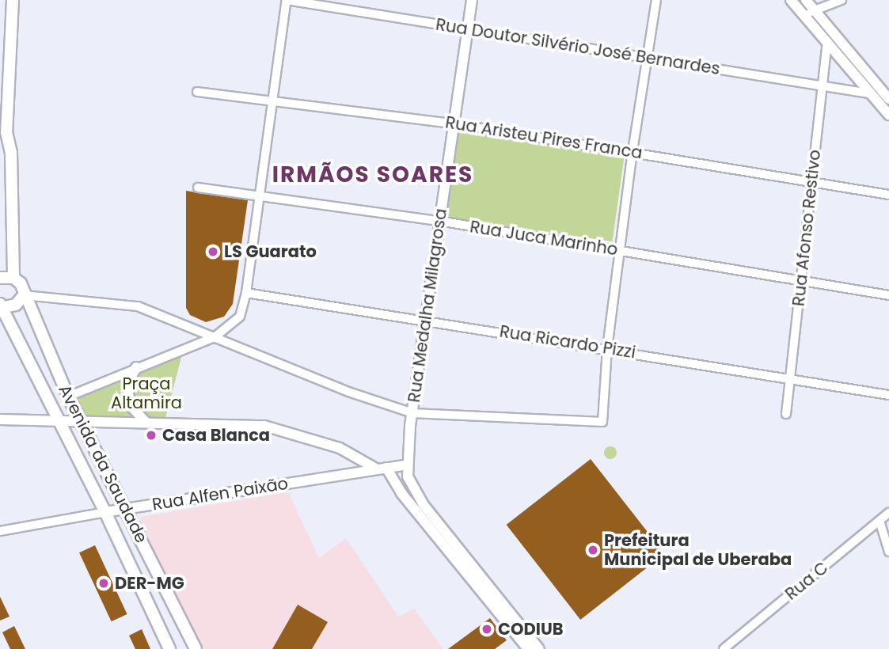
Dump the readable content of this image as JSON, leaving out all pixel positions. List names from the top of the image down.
{
  "streets": {
    "main road": ["Avenida da Saudade"],
    "street": [
      "Rua Doutor Silvério José Bernardes",
      "Rua Aristeu Pires Franca",
      "Rua Afonso Restivo",
      "Rua Juca Marinho",
      "Rua Medalha Milagrosa",
      "Rua Ricardo Pizzi",
      "Rua Alfen Paixão",
      "Rua C"
    ]
  },
  "crossings": [
    ["Rua Doutor Silvério José Bernardes", "Rua Afonso Restivo"],
    ["Rua Doutor Silvério José Bernardes", "Rua Medalha Milagrosa"],
    ["Rua Aristeu Pires Franca", "Rua Afonso Restivo"],
    ["Rua Aristeu Pires Franca", "Rua Medalha Milagrosa"],
    ["Rua Afonso Restivo", "Rua Juca Marinho"],
    ["Rua Afonso Restivo", "Rua Ricardo Pizzi"],
    ["Rua Juca Marinho", "Rua Medalha Milagrosa"],
    ["Rua Medalha Milagrosa", "Rua Ricardo Pizzi"],
    ["Rua Medalha Milagrosa", "Rua Alfen Paixão"],
    ["Avenida da Saudade", "Rua Alfen Paixão"]
  ],
  "districts": ["IRMÃOS SOARES"],
  "parks": ["Praça Altamira"],
  "places": [
    "LS Guarato",
    "Casa Blanca",
    "Prefeitura Municipal de Uberaba",
    "DER-MG",
    "CODIUB"
  ]
}
